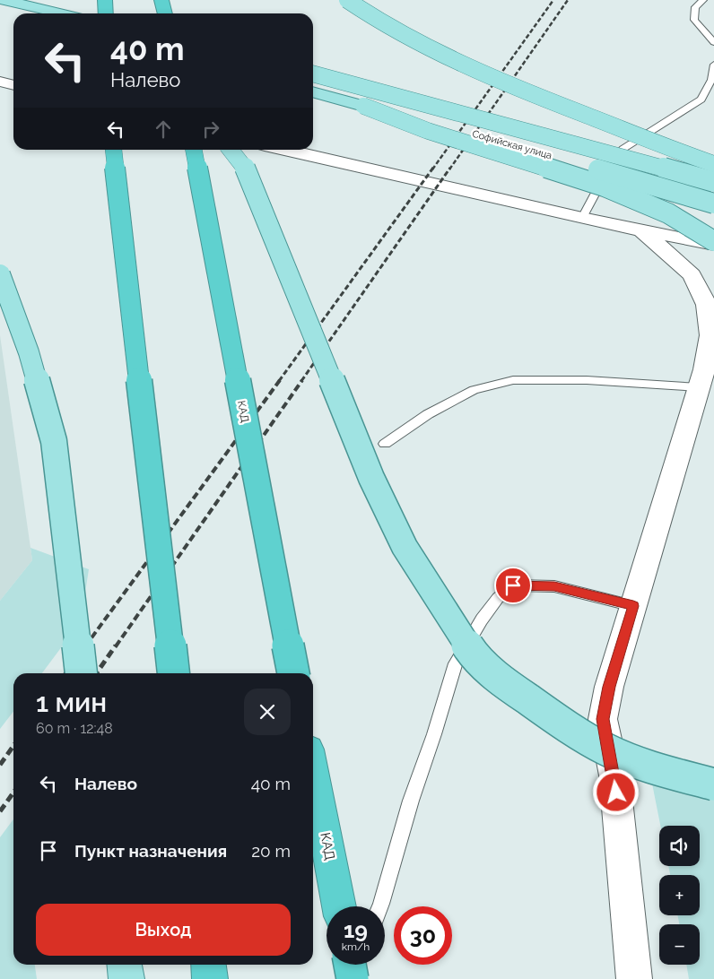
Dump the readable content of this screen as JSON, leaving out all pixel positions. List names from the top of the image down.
{
  "streets": {
    "highway": ["КАД"],
    "main road": ["Софийская улица"]
  },
  "page": {
    "turn": ["40 m", "Налево"],
    "heading": ["1 мин", "60 m · 12:48"],
    "list": [
      {
        "name": "Налево",
        "value": "40 m"
      },
      {
        "name": "Пункт назначения",
        "value": "20 m"
      }
    ],
    "map_buttons": ["+", "−"],
    "buttons": "Выход",
    "speed": "19 km/h",
    "limit": "30"
  }
}
